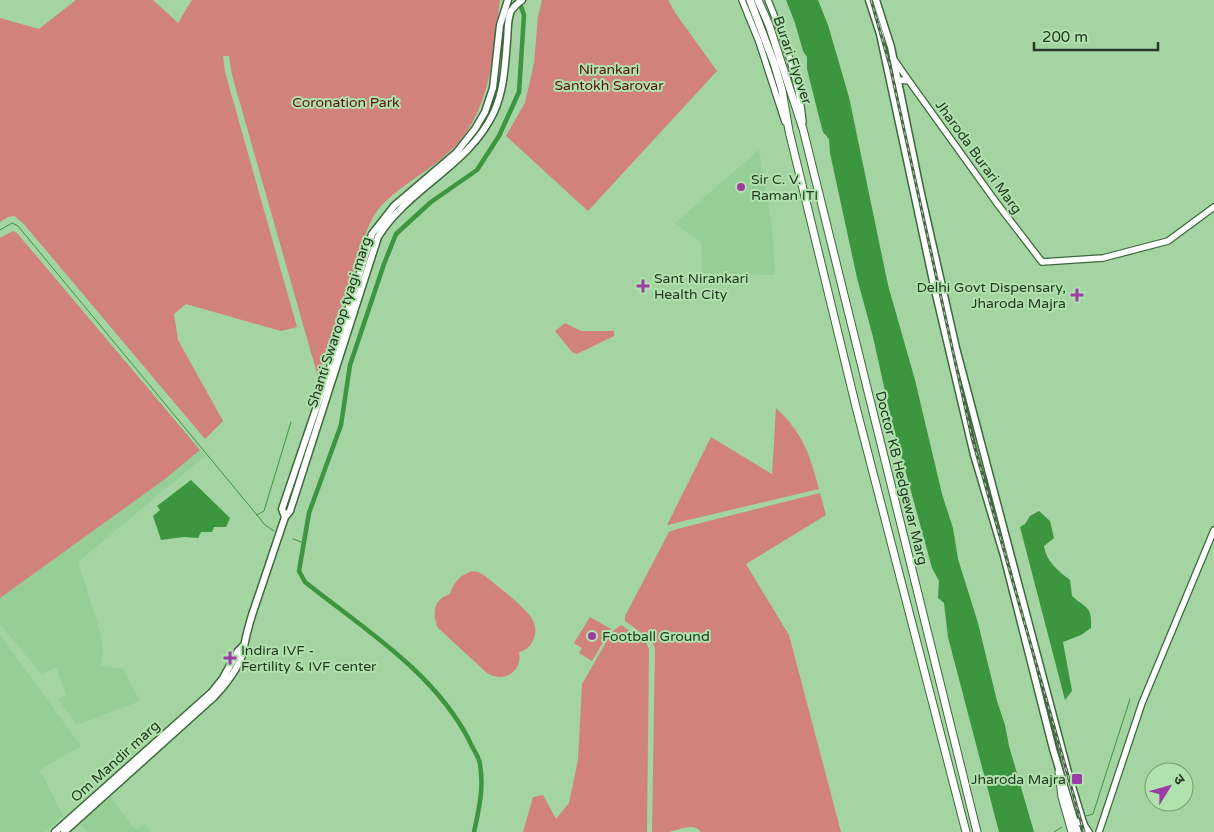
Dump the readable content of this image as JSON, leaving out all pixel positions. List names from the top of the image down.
{
  "streets": {
    "highway": ["Burari Flyover", "Doctor KB Hedgewar Marg"],
    "main road": ["Shanti Swaroop tyagi marg", "Om Mandir marg"],
    "street": ["Jharoda Burari Marg"]
  },
  "crossings": [
    ["Burari Flyover", "Doctor KB Hedgewar Marg"],
    ["Shanti Swaroop tyagi marg", "Om Mandir marg"]
  ],
  "parks": ["Nirankari Santokh Sarovar", "Coronation Park"],
  "places": {
    "other": ["Sir C. V. Raman ITI", "Football Ground"],
    "health": ["Sant Nirankari Health City", "Delhi Govt Dispensary, Jharoda Majra", "Indira IVF - Fertility & IVF center"],
    "transit": ["Jharoda Majra"]
  },
  "scale_bar": "200 m",
  "north": "top right"
}
